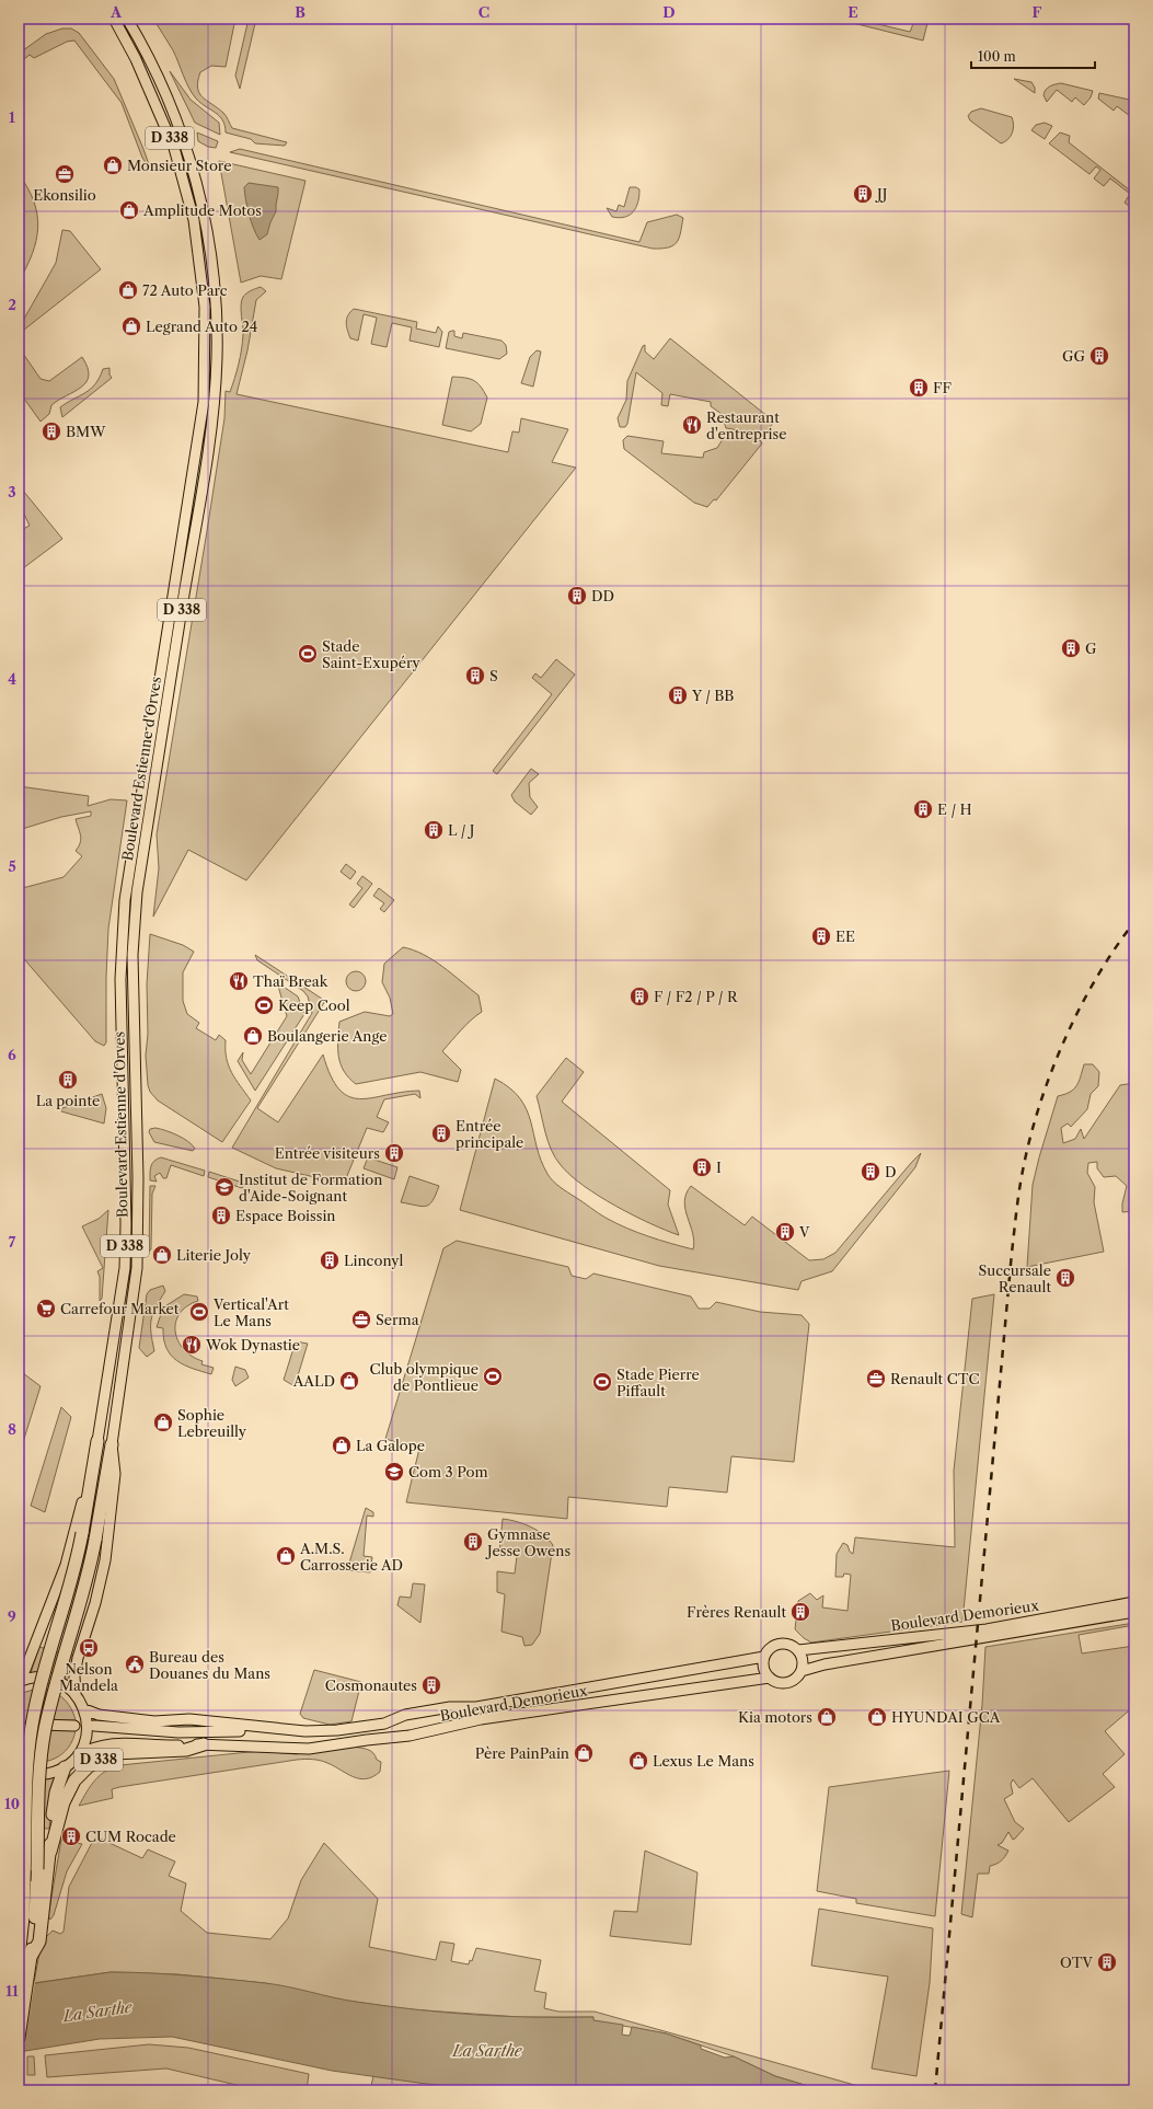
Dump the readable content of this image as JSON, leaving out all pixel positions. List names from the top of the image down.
{
  "streets": {
    "highway": ["D 338", "Boulevard Estienne d'Orves"],
    "main road": ["Boulevard Demorieux"]
  },
  "crossings": [
    ["D 338", "Boulevard Estienne d'Orves"]
  ],
  "water": ["La Sarthe"],
  "places": {
    "shop": [
      "Monsieur Store",
      "Amplitude Motos",
      "72 Auto Parc",
      "Legrand Auto 24",
      "Boulangerie Ange",
      "Literie Joly",
      "AALD",
      "Sophie Lebreuilly",
      "La Galope",
      "A.M.S. Carrosserie AD",
      "Kia motors",
      "HYUNDAI GCA",
      "Père PainPain",
      "Lexus Le Mans"
    ],
    "office": ["Ekonsilio", "Serma", "Renault CTC"],
    "building": [
      "JJ",
      "GG",
      "FF",
      "BMW",
      "DD",
      "G",
      "S",
      "Y / BB",
      "E / H",
      "L / J",
      "EE",
      "F / F2 / P / R",
      "La pointe",
      "Entrée principale",
      "Entrée visiteurs",
      "I",
      "D",
      "Espace Boissin",
      "V",
      "Linconyl",
      "Succursale Renault",
      "Gymnase Jesse Owens",
      "Frères Renault",
      "Cosmonautes",
      "CUM Rocade",
      "OTV"
    ],
    "restaurant": ["Restaurant d'entreprise", "Thaï Break", "Wok Dynastie"],
    "sports": [
      "Stade Saint-Exupéry",
      "Keep Cool",
      "Vertical'Art Le Mans",
      "Club olympique de Pontlieue",
      "Stade Pierre Piffault"
    ],
    "school or university": ["Institut de Formation d'Aide-Soignant", "Com 3 Pom"],
    "supermarket": ["Carrefour Market"],
    "bus stop": ["Nelson Mandela"],
    "public building": ["Bureau des Douanes du Mans"]
  },
  "scale_bar": "100 m",
  "grid": {
    "columns": [
      "A",
      "B",
      "C",
      "D",
      "E",
      "F"
    ],
    "rows": [
      "1",
      "2",
      "3",
      "4",
      "5",
      "6",
      "7",
      "8",
      "9",
      "10",
      "11"
    ]
  }
}
